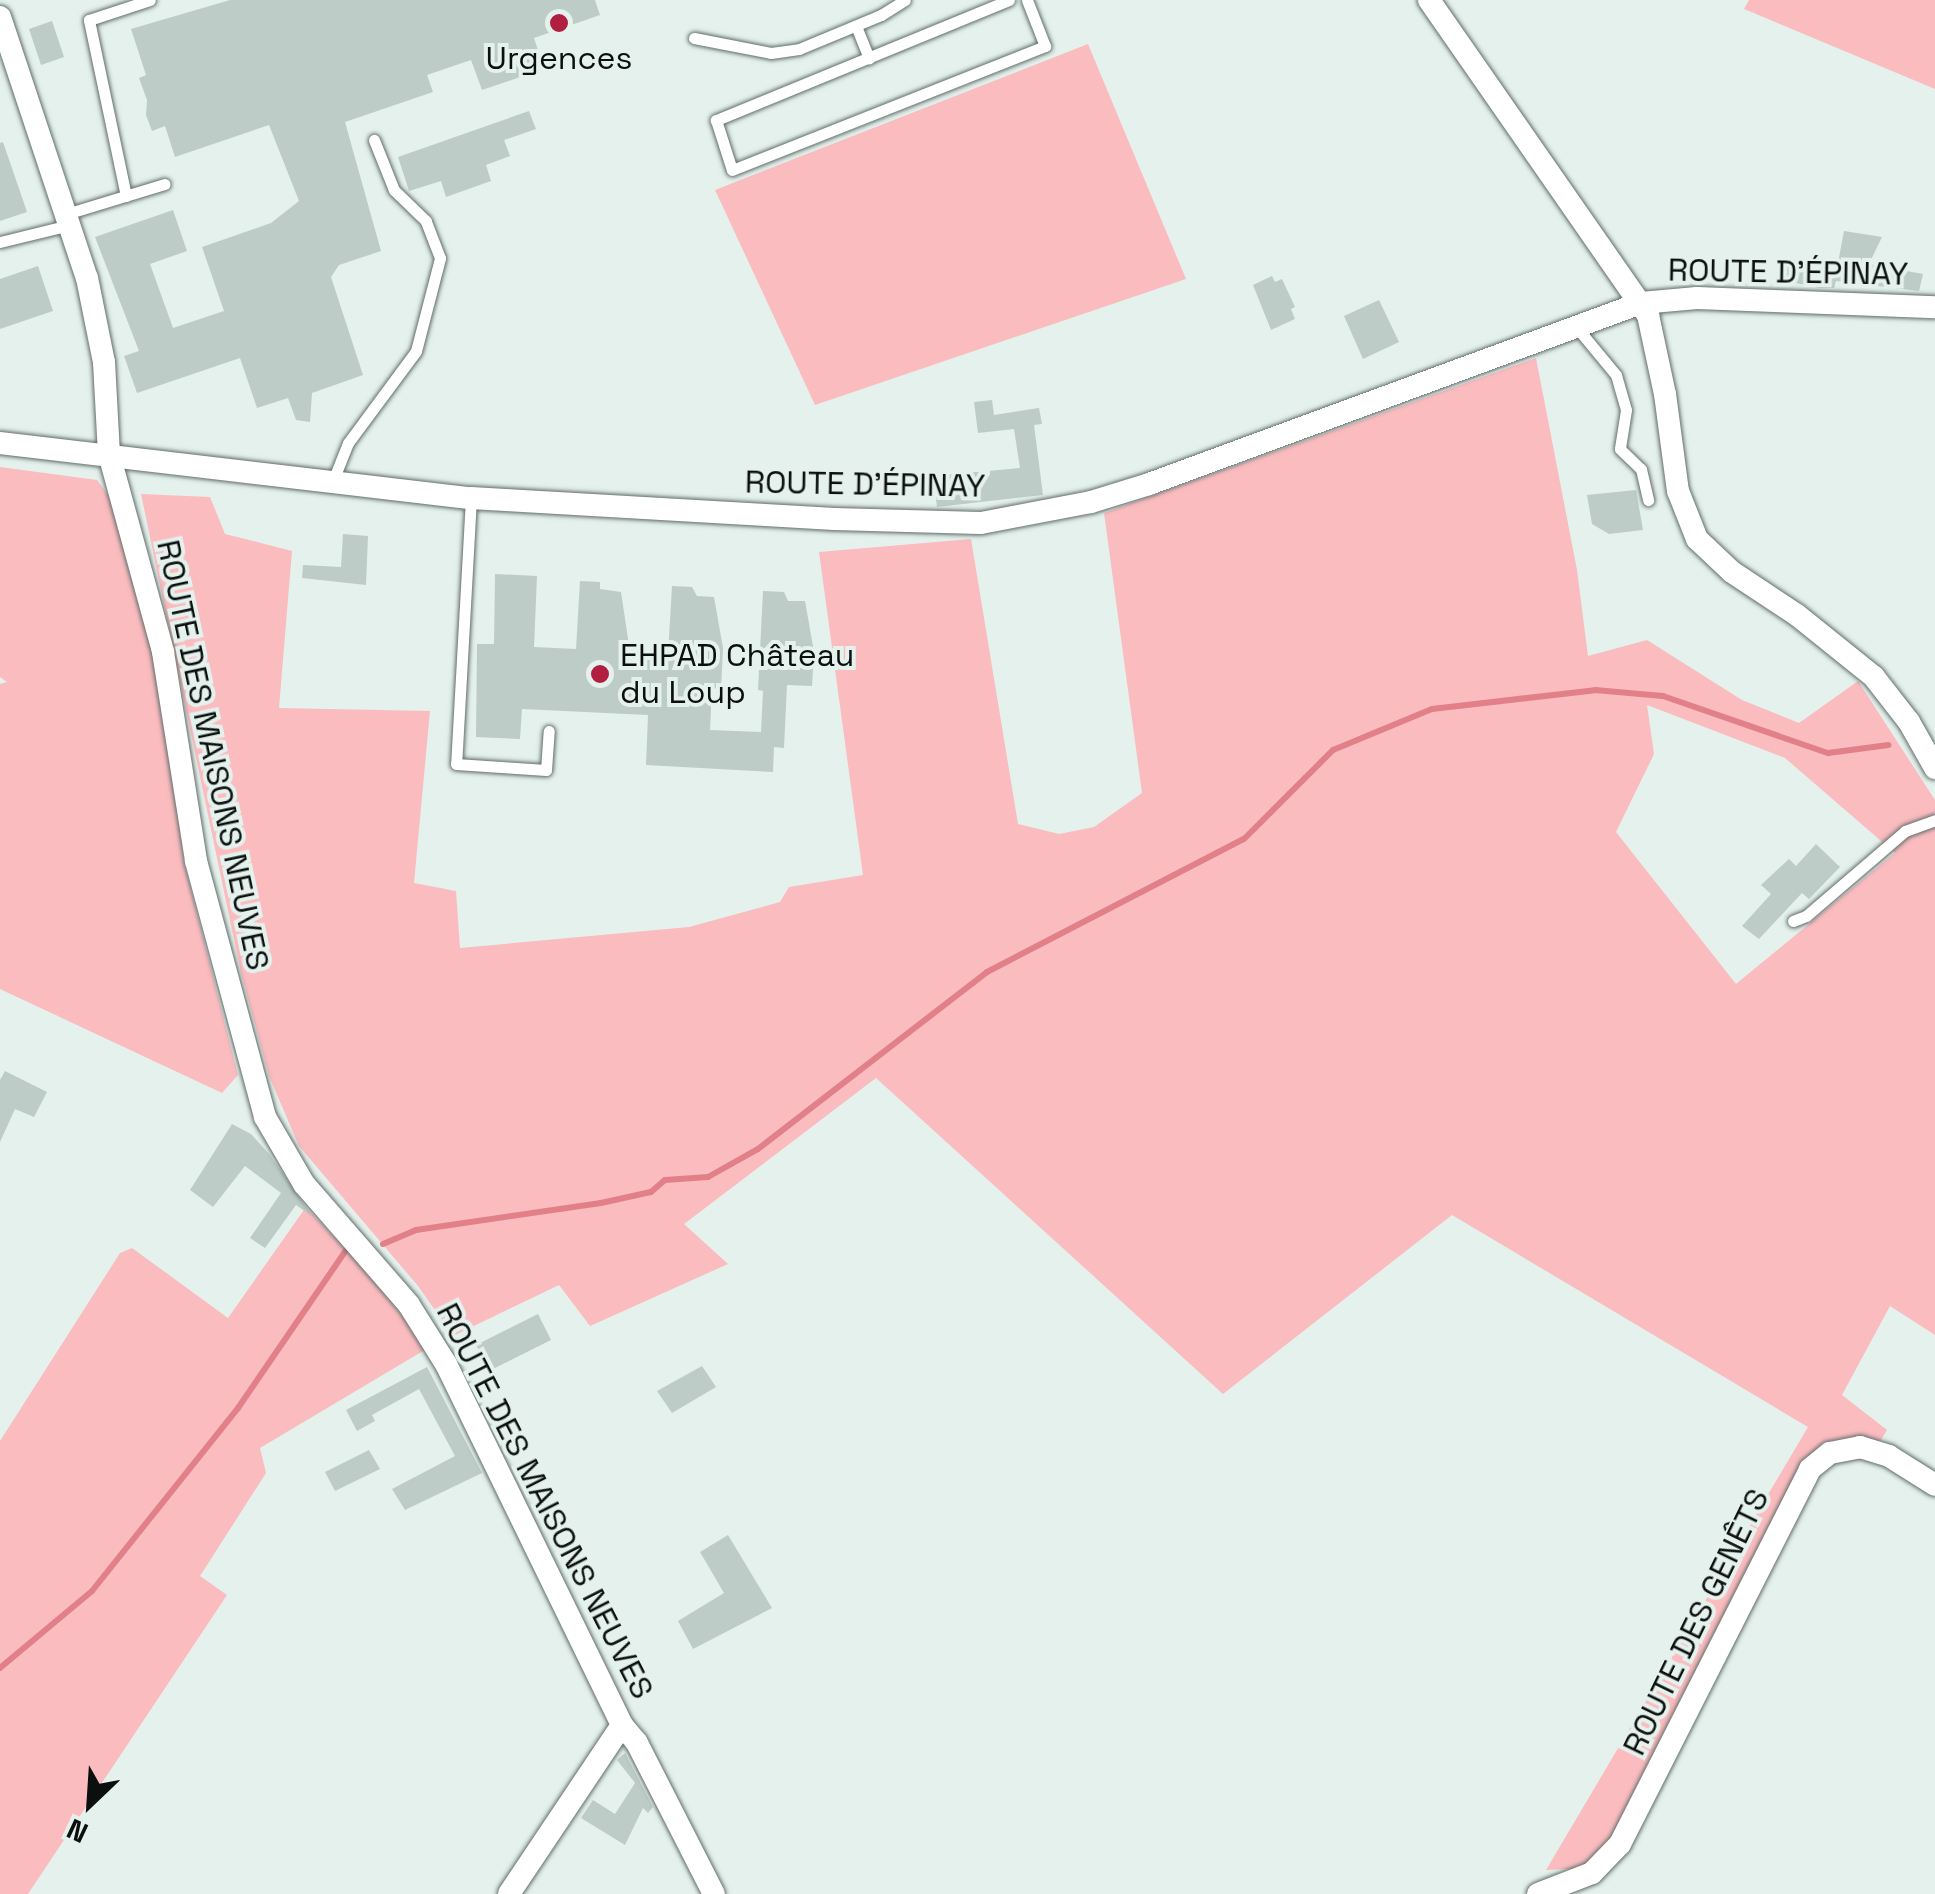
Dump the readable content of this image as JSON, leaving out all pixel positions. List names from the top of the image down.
{
  "streets": {
    "street": ["ROUTE D'ÉPINAY", "ROUTE DES MAISONS NEUVES", "ROUTE DES GENÊTS"]
  },
  "crossings": [
    ["ROUTE D'ÉPINAY", "ROUTE DES MAISONS NEUVES"]
  ],
  "places": ["Urgences", "EHPAD Château du Loup"],
  "north": "bottom left"
}
